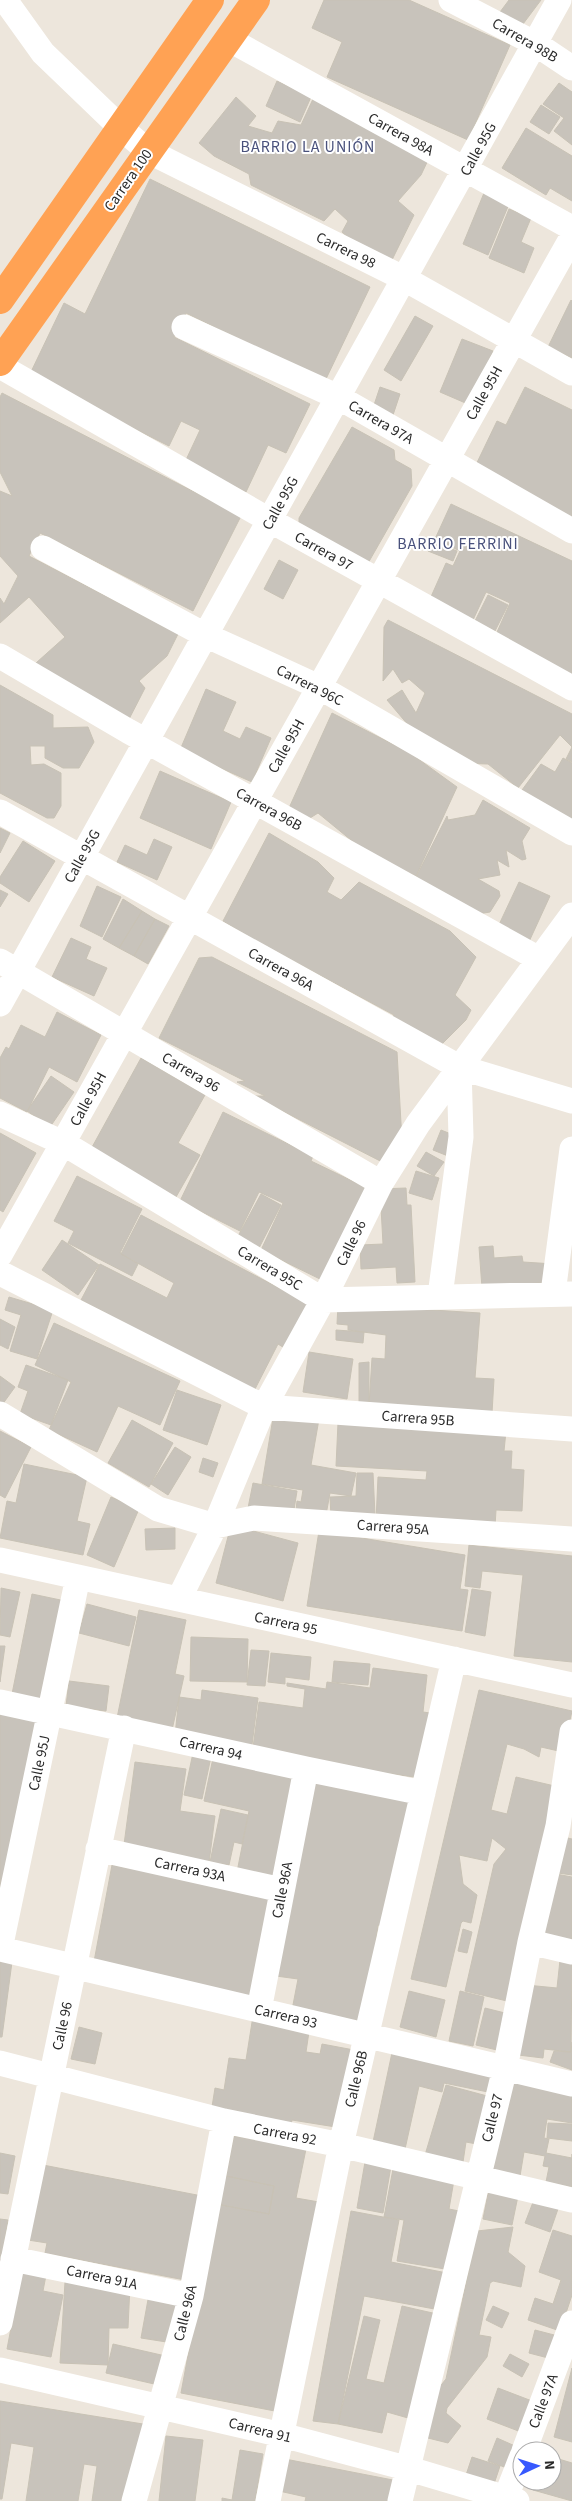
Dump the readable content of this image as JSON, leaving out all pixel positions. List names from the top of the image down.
{
  "streets": {
    "highway": ["Carrera 100"],
    "street": [
      "Carrera 98B",
      "Carrera 98A",
      "Calle 95G",
      "Carrera 98",
      "Calle 95H",
      "Carrera 97A",
      "Carrera 97",
      "Carrera 96C",
      "Carrera 96B",
      "Carrera 96A",
      "Carrera 96",
      "Calle 96",
      "Carrera 95C",
      "Carrera 95B",
      "Carrera 95A",
      "Carrera 95",
      "Carrera 94",
      "Calle 95J",
      "Carrera 93A",
      "Calle 96A",
      "Carrera 93",
      "Calle 96B",
      "Calle 97",
      "Carrera 92",
      "Carrera 91A",
      "Calle 97A",
      "Carrera 91"
    ]
  },
  "crossings": [
    ["Carrera 98B", "Calle 95G"],
    ["Carrera 98A", "Calle 95G"],
    ["Carrera 98A", "Carrera 100"],
    ["Calle 95G", "Carrera 98"],
    ["Calle 95G", "Carrera 97A"],
    ["Calle 95G", "Carrera 97"],
    ["Calle 95G", "Carrera 96C"],
    ["Calle 95G", "Carrera 96B"],
    ["Calle 95G", "Carrera 96A"],
    ["Calle 95G", "Carrera 96"],
    ["Carrera 100", "Carrera 98"],
    ["Carrera 98", "Calle 95H"],
    ["Calle 95H", "Carrera 97A"],
    ["Calle 95H", "Carrera 97"],
    ["Calle 95H", "Carrera 96C"],
    ["Calle 95H", "Carrera 96B"],
    ["Calle 95H", "Carrera 96A"],
    ["Calle 95H", "Carrera 96"],
    ["Calle 95H", "Carrera 95C"],
    ["Carrera 96B", "Calle 96"],
    ["Carrera 96A", "Calle 96"],
    ["Carrera 96", "Calle 96"],
    ["Calle 96", "Carrera 95C"],
    ["Calle 96", "Carrera 95B"],
    ["Calle 96", "Carrera 95A"],
    ["Calle 96", "Carrera 95"],
    ["Calle 96", "Carrera 94"],
    ["Calle 96", "Carrera 93A"],
    ["Calle 96", "Carrera 93"],
    ["Calle 96", "Carrera 92"],
    ["Calle 96", "Carrera 91A"],
    ["Carrera 95", "Calle 95J"],
    ["Carrera 95", "Calle 96B"],
    ["Carrera 94", "Calle 95J"],
    ["Carrera 94", "Calle 96A"],
    ["Carrera 94", "Calle 96B"],
    ["Calle 95J", "Carrera 93"],
    ["Carrera 93A", "Calle 96A"],
    ["Calle 96A", "Carrera 93"],
    ["Calle 96A", "Carrera 92"],
    ["Calle 96A", "Carrera 91A"],
    ["Calle 96A", "Carrera 91"],
    ["Carrera 93", "Calle 96B"],
    ["Carrera 93", "Calle 97"],
    ["Calle 96B", "Carrera 92"],
    ["Calle 96B", "Carrera 91"],
    ["Calle 97", "Carrera 92"],
    ["Calle 97", "Carrera 91"]
  ],
  "districts": ["BARRIO LA UNIÓN", "BARRIO FERRINI"],
  "north": "right"
}
